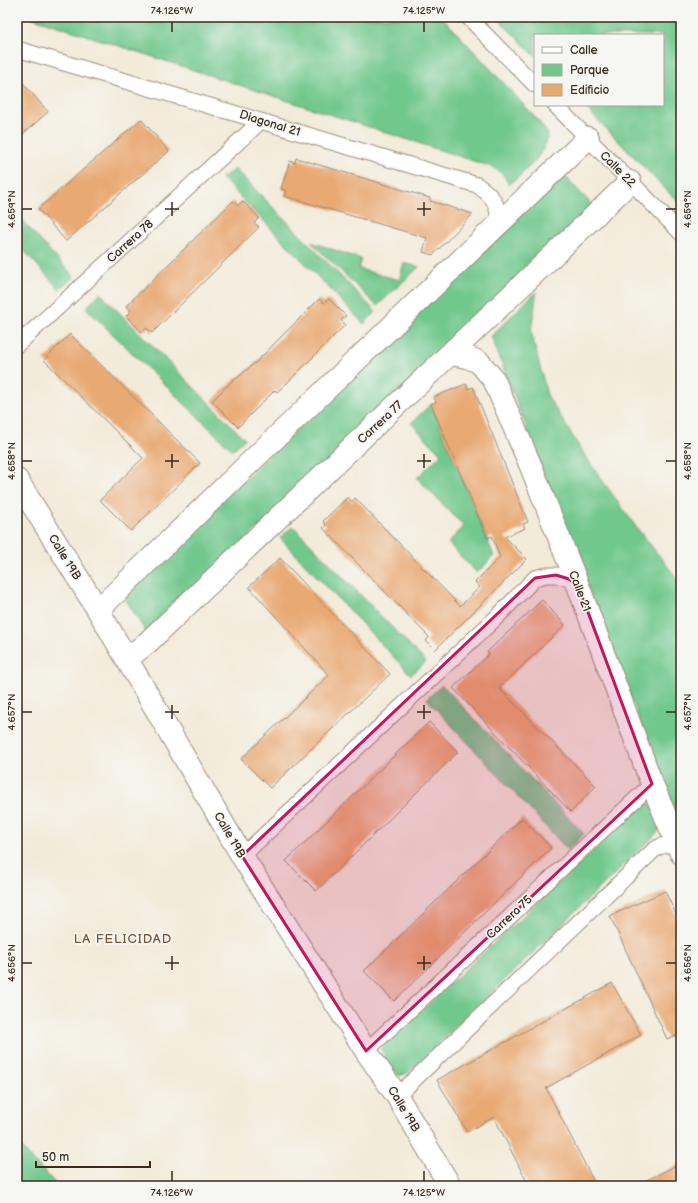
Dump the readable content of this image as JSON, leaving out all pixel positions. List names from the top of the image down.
{
  "streets": {
    "street": [
      "Diagonal 21",
      "Calle 22",
      "Carrera 78",
      "Carrera 77",
      "Calle 19B",
      "Calle 21",
      "Carrera 75"
    ]
  },
  "crossings": [
    ["Diagonal 21", "Carrera 78"],
    ["Calle 22", "Carrera 77"],
    ["Carrera 77", "Calle 19B"],
    ["Carrera 77", "Calle 21"],
    ["Calle 19B", "Carrera 75"],
    ["Calle 21", "Carrera 75"]
  ],
  "districts": ["LA FELICIDAD"],
  "legend": ["Calle", "Parque", "Edificio"],
  "scale_bar": "50 m",
  "coordinates": [
    "74.126°W",
    "74.125°W",
    "4.659°N",
    "4.658°N",
    "4.657°N",
    "4.656°N"
  ]
}
